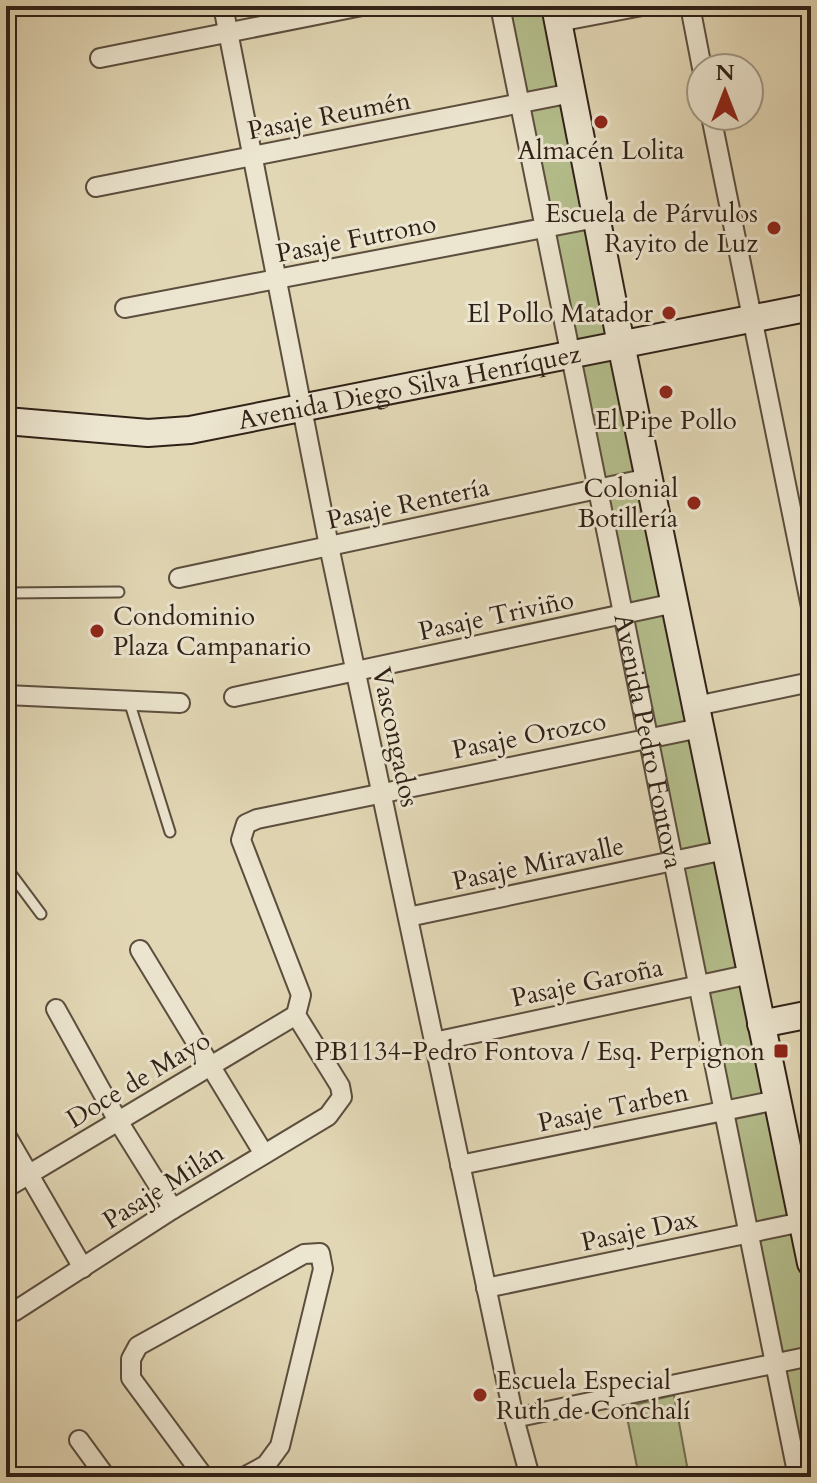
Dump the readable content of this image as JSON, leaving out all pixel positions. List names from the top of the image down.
{
  "streets": {
    "main road": ["Avenida Diego Silva Henríquez", "Avenida Pedro Fontova"],
    "street": [
      "Pasaje Reumén",
      "Pasaje Futrono",
      "Pasaje Rentería",
      "Pasaje Triviño",
      "Pasaje Orozco",
      "Vascongados",
      "Pasaje Miravalle",
      "Pasaje Garoña",
      "Doce de Mayo",
      "Pasaje Tarben",
      "Pasaje Milán",
      "Pasaje Dax"
    ]
  },
  "crossings": [
    ["Pasaje Reumén", "Vascongados"],
    ["Pasaje Reumén", "Avenida Pedro Fontova"],
    ["Pasaje Futrono", "Vascongados"],
    ["Pasaje Futrono", "Avenida Pedro Fontova"],
    ["Avenida Diego Silva Henríquez", "Vascongados"],
    ["Avenida Diego Silva Henríquez", "Avenida Pedro Fontova"],
    ["Pasaje Rentería", "Vascongados"],
    ["Pasaje Rentería", "Avenida Pedro Fontova"],
    ["Pasaje Triviño", "Vascongados"],
    ["Pasaje Triviño", "Avenida Pedro Fontova"],
    ["Pasaje Orozco", "Vascongados"],
    ["Pasaje Orozco", "Avenida Pedro Fontova"],
    ["Pasaje Orozco", "Doce de Mayo"],
    ["Pasaje Orozco", "Pasaje Milán"],
    ["Vascongados", "Pasaje Miravalle"],
    ["Vascongados", "Pasaje Garoña"],
    ["Vascongados", "Pasaje Tarben"],
    ["Vascongados", "Pasaje Dax"],
    ["Avenida Pedro Fontova", "Pasaje Miravalle"],
    ["Avenida Pedro Fontova", "Pasaje Garoña"],
    ["Avenida Pedro Fontova", "Pasaje Tarben"],
    ["Avenida Pedro Fontova", "Pasaje Dax"],
    ["Doce de Mayo", "Pasaje Milán"]
  ],
  "places": {
    "other": [
      "Almacén Lolita",
      "Escuela de Párvulos Rayito de Luz",
      "El Pollo Matador",
      "El Pipe Pollo",
      "Colonial Botillería",
      "Condominio Plaza Campanario",
      "Escuela Especial Ruth de Conchalí"
    ],
    "transit": ["PB1134-Pedro Fontova / Esq. Perpignon"]
  },
  "north": "top"
}
